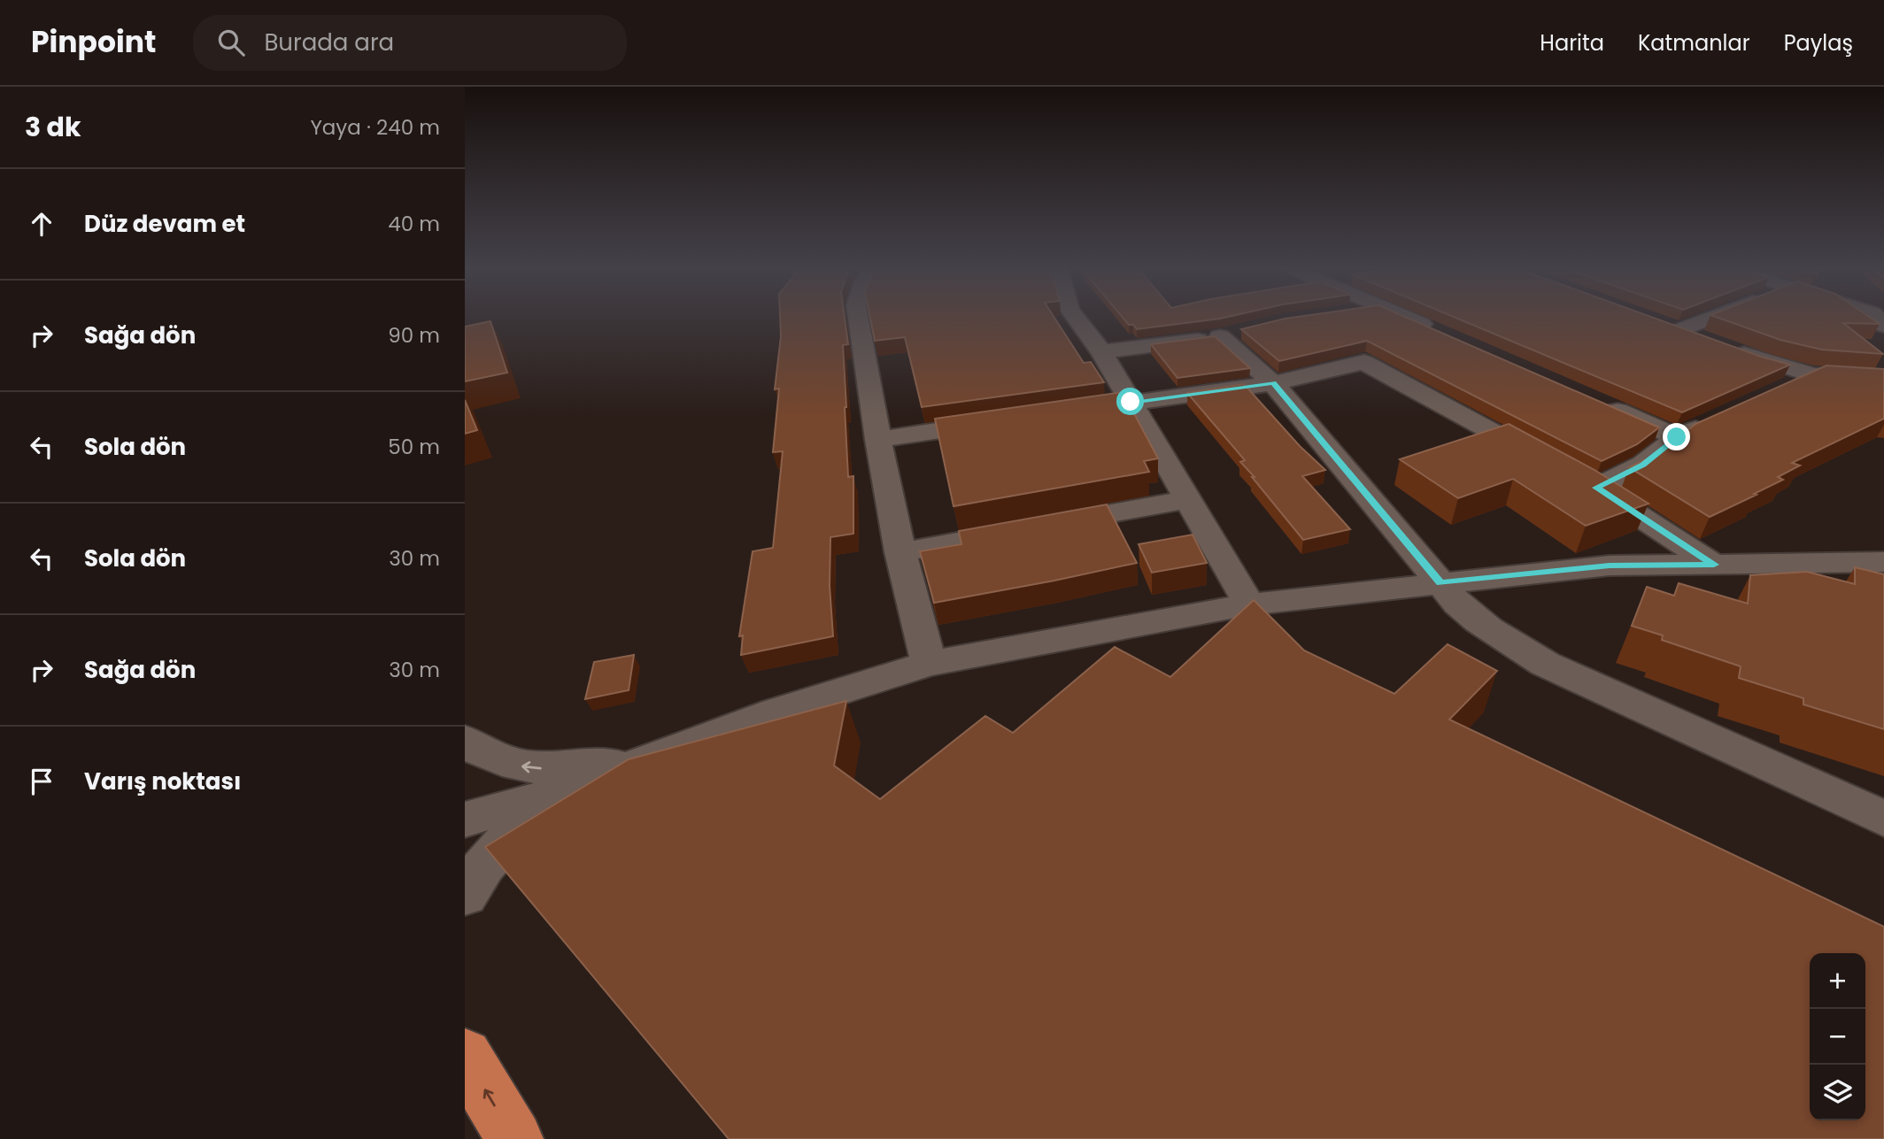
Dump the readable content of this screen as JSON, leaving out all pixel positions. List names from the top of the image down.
{
  "page": {
    "header": "Pinpoint",
    "search": "Burada ara",
    "nav": ["Harita", "Katmanlar", "Paylaş"],
    "heading": ["3 dk", "Yaya · 240 m"],
    "list": [
      ["Düz devam et", "40 m"],
      ["Sağa dön", "90 m"],
      ["Sola dön", "50 m"],
      ["Sola dön", "30 m"],
      ["Sağa dön", "30 m"],
      "Varış noktası"
    ],
    "map_buttons": ["+", "−"]
  }
}
